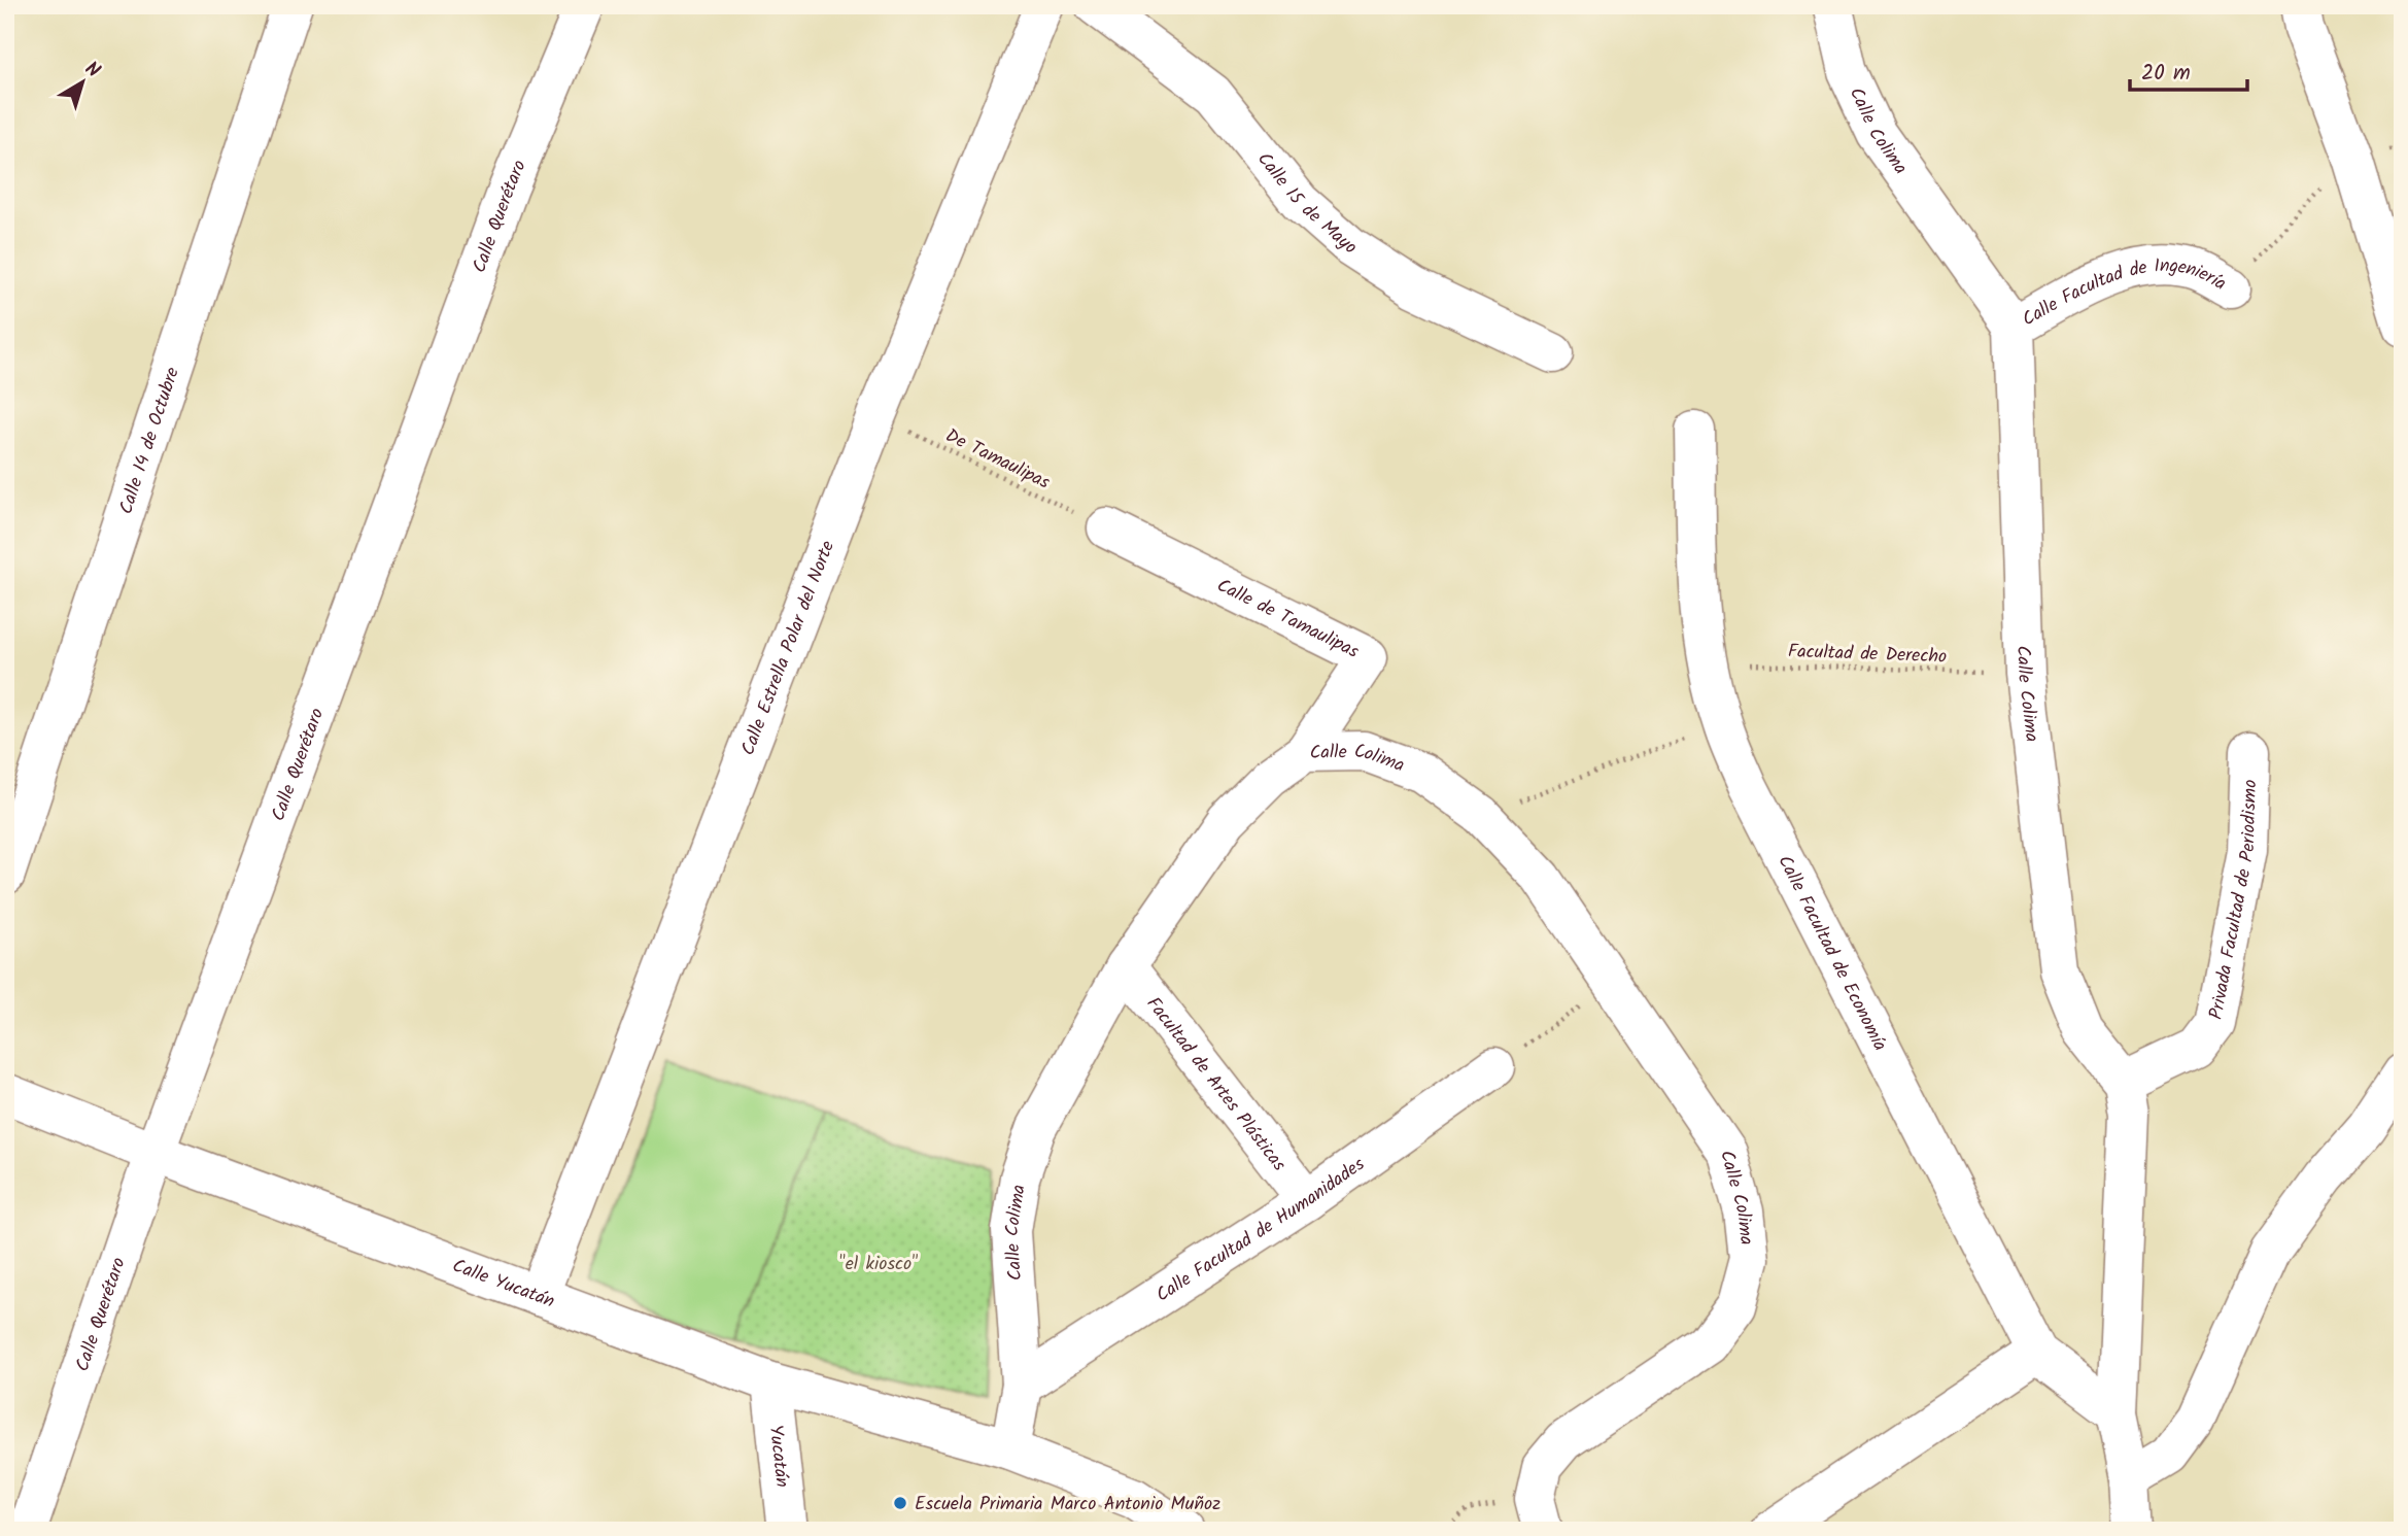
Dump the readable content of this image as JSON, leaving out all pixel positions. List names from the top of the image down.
{
  "streets": {
    "street": [
      "Calle Colima",
      "Calle 15 de Mayo",
      "Calle Querétaro",
      "Calle Facultad de Ingeniería",
      "Calle 14 de Octubre",
      "Calle de Tamaulipas",
      "Calle Estrella Polar del Norte",
      "Privada Facultad de Periodismo",
      "Calle Facultad de Economía",
      "Facultad de Artes Plásticas",
      "Calle Facultad de Humanidades",
      "Calle Yucatán",
      "Yucatán"
    ],
    "path": ["De Tamaulipas", "Facultad de Derecho"]
  },
  "crossings": [
    ["Calle Colima", "Calle Facultad de Ingeniería"],
    ["Calle Colima", "Calle de Tamaulipas"],
    ["Calle Colima", "Facultad de Derecho"],
    ["Calle Colima", "Privada Facultad de Periodismo"],
    ["Calle Colima", "Facultad de Artes Plásticas"],
    ["Calle Colima", "Calle Facultad de Humanidades"],
    ["Calle Colima", "Calle Yucatán"],
    ["Calle Querétaro", "Calle Yucatán"],
    ["De Tamaulipas", "Calle de Tamaulipas"],
    ["De Tamaulipas", "Calle Estrella Polar del Norte"],
    ["Calle Estrella Polar del Norte", "Calle Yucatán"],
    ["Facultad de Derecho", "Calle Facultad de Economía"],
    ["Facultad de Artes Plásticas", "Calle Facultad de Humanidades"],
    ["Calle Yucatán", "Yucatán"]
  ],
  "parks": ["\"el kiosco\""],
  "places": ["Escuela Primaria Marco Antonio Muñoz"],
  "scale_bar": "20 m",
  "north": "top right"
}
